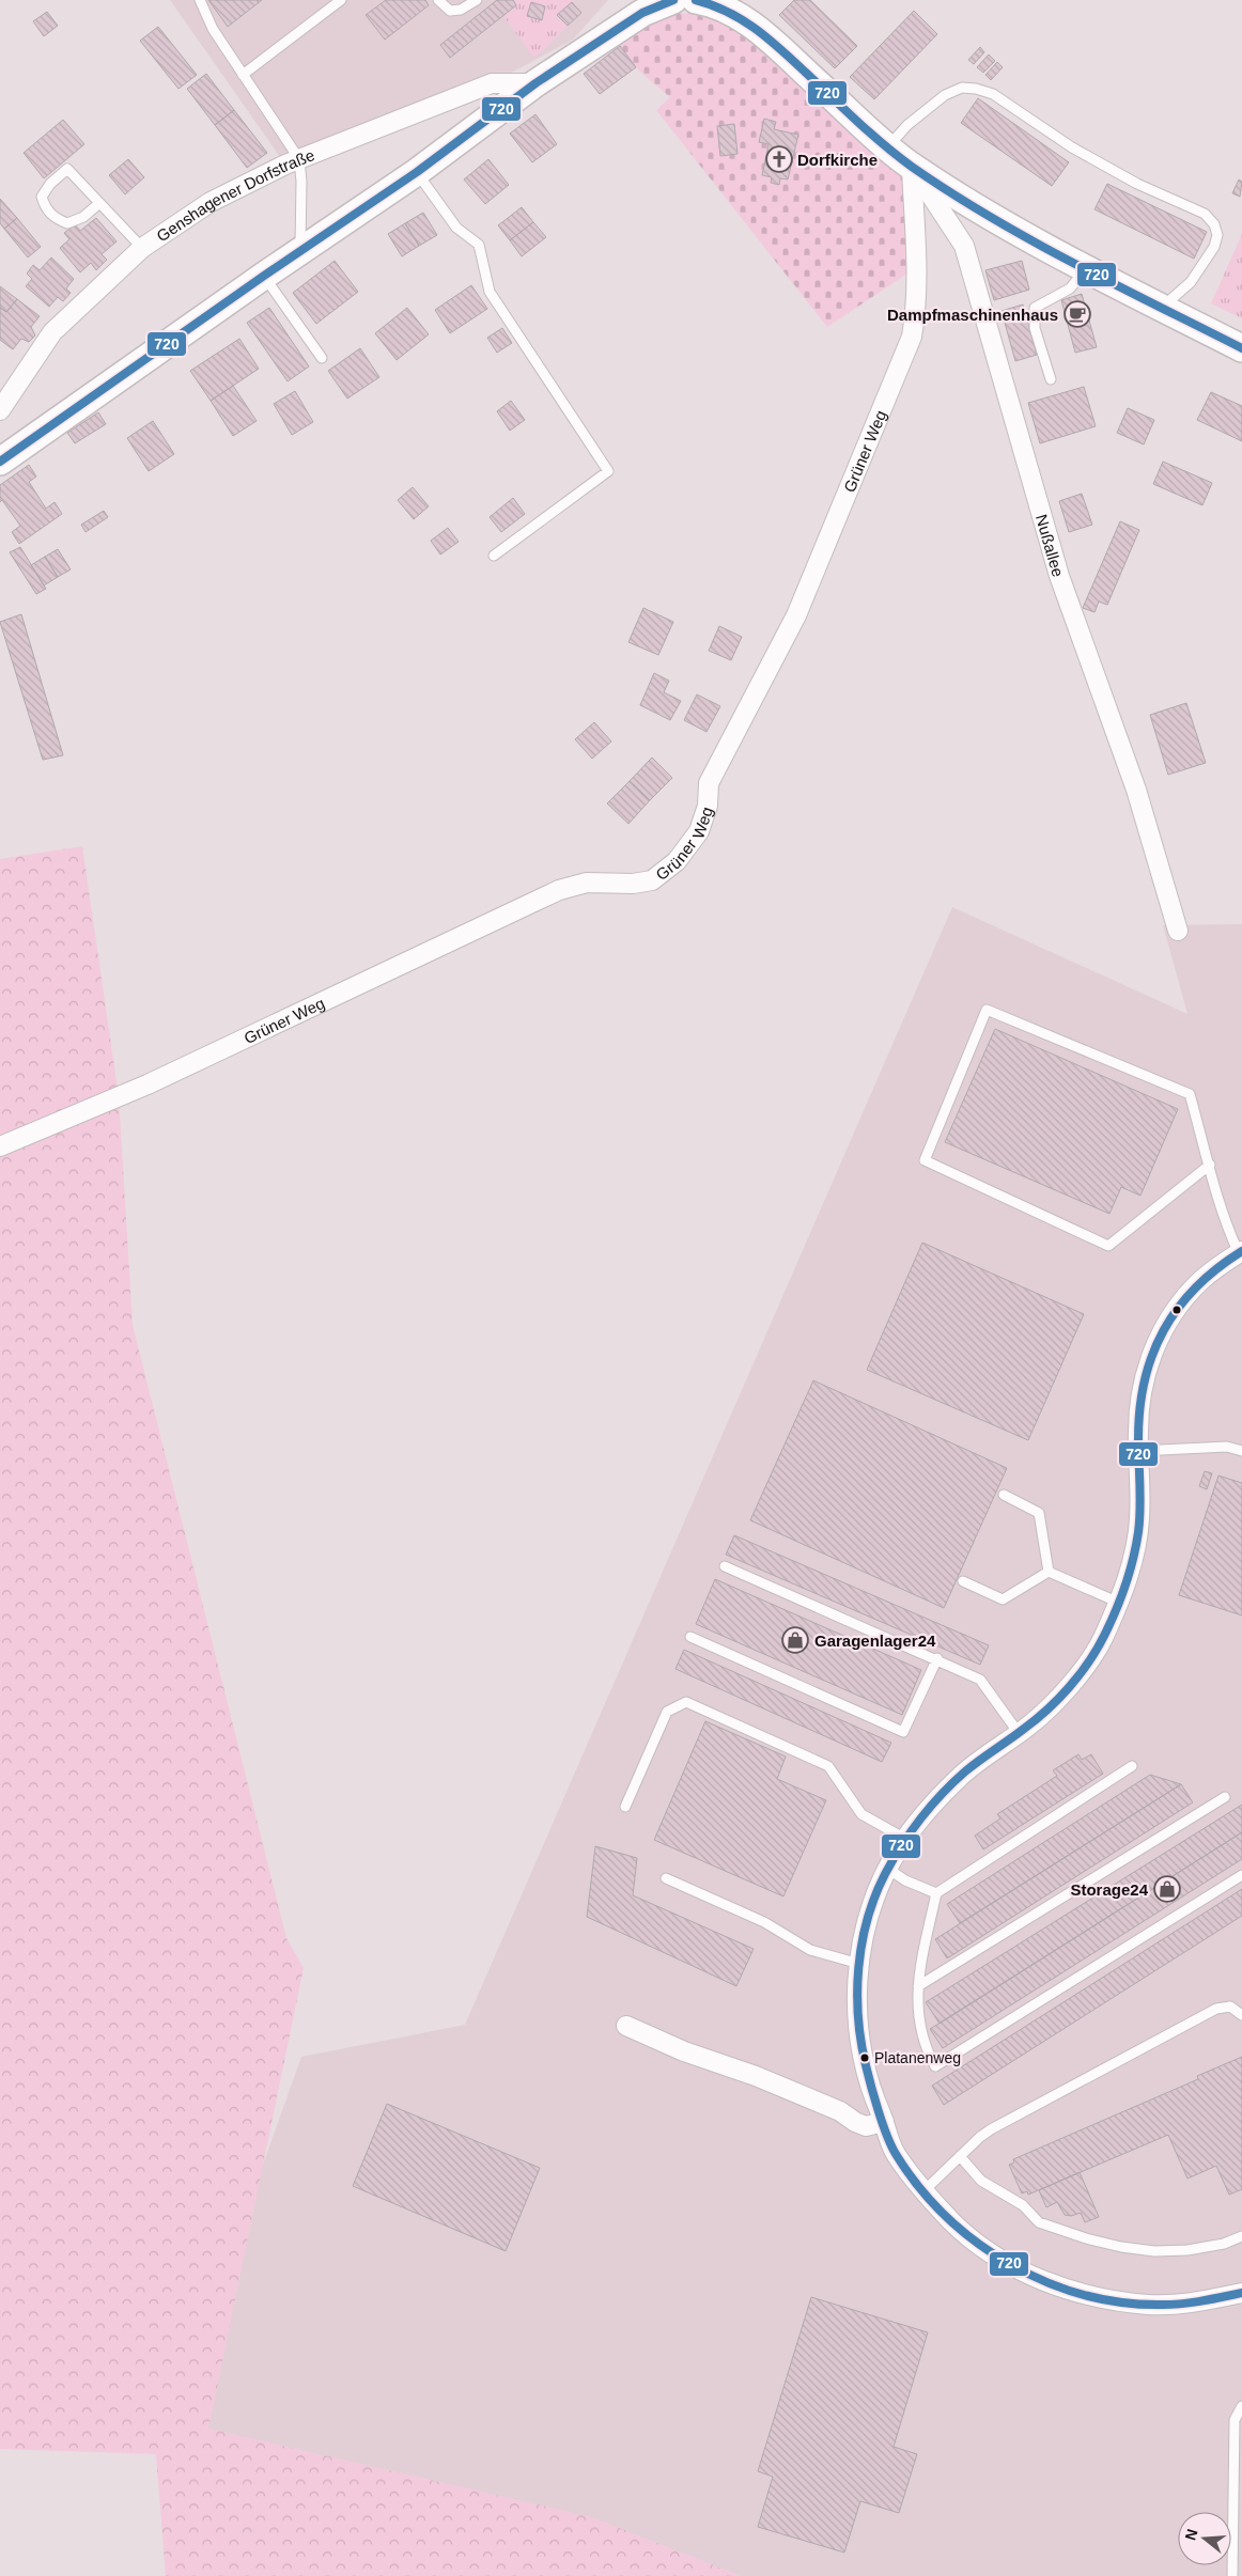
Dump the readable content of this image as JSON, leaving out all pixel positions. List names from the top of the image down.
{
  "streets": {
    "street": ["Genshagener Dorfstraße", "Grüner Weg", "Nußallee"]
  },
  "crossings": [
    ["Grüner Weg", "Nußallee"]
  ],
  "places": {
    "church": ["Dorfkirche"],
    "cafe": ["Dampfmaschinenhaus"],
    "shop": ["Garagenlager24", "Storage24"],
    "other": ["Platanenweg"]
  },
  "lines": ["transit line 720"],
  "north": "left"
}
